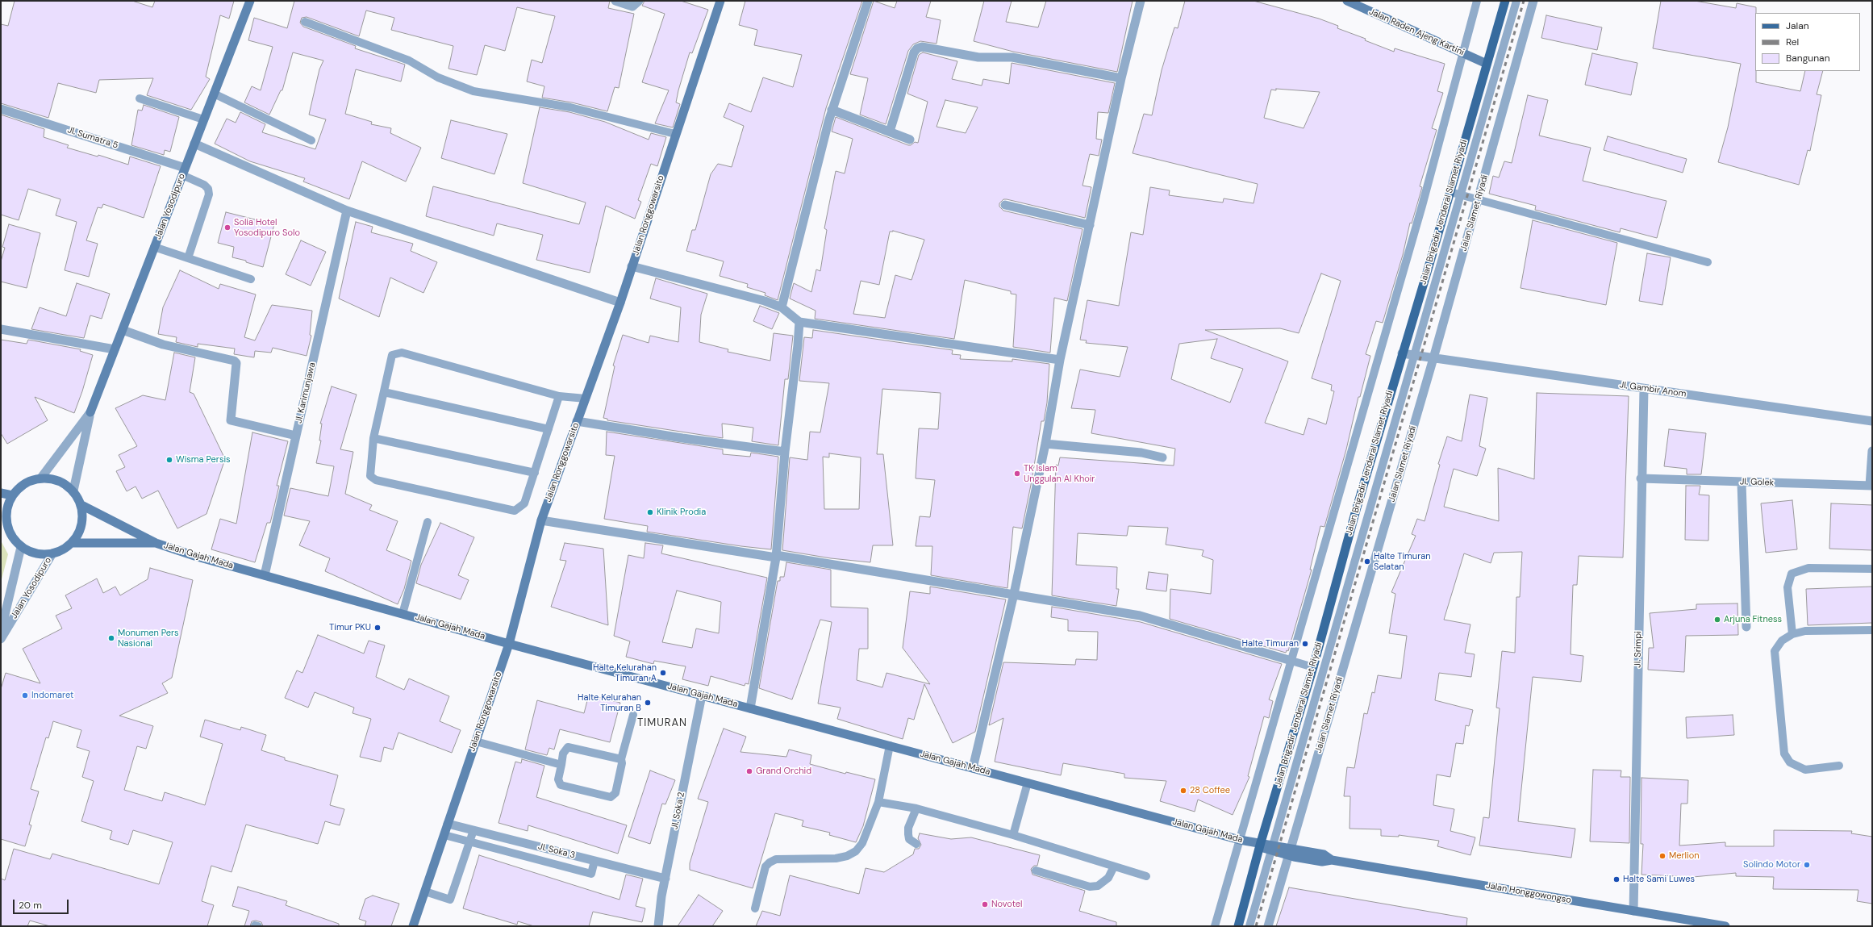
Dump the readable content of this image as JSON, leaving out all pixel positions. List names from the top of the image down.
{
  "streets": {
    "main road": [
      "Jalan Raden Ajeng Kartini",
      "Jalan Yosodipuro",
      "Jalan Brigadir Jenderal Slamet Riyadi",
      "Jalan Ronggowarsito",
      "Jalan Gajah Mada",
      "Jalan Honggowongso"
    ],
    "street": [
      "Jl. Sumatra 5",
      "Jalan Slamet Riyadi",
      "Jl. Gambir Anom",
      "Jl. Karimunjawa",
      "Jl. Golek",
      "Jl. Srimpi",
      "Jl. Soka 2",
      "Jl. Soka 3"
    ]
  },
  "crossings": [
    ["Jalan Raden Ajeng Kartini", "Jalan Brigadir Jenderal Slamet Riyadi"],
    ["Jl. Sumatra 5", "Jalan Yosodipuro"],
    ["Jalan Yosodipuro", "Jalan Gajah Mada"],
    ["Jalan Brigadir Jenderal Slamet Riyadi", "Jl. Gambir Anom"],
    ["Jalan Brigadir Jenderal Slamet Riyadi", "Jalan Gajah Mada"],
    ["Jalan Brigadir Jenderal Slamet Riyadi", "Jalan Honggowongso"],
    ["Jalan Slamet Riyadi", "Jl. Gambir Anom"],
    ["Jalan Slamet Riyadi", "Jalan Honggowongso"],
    ["Jalan Ronggowarsito", "Jalan Gajah Mada"],
    ["Jalan Ronggowarsito", "Jl. Soka 3"],
    ["Jl. Gambir Anom", "Jl. Srimpi"],
    ["Jl. Karimunjawa", "Jalan Gajah Mada"],
    ["Jl. Golek", "Jl. Srimpi"],
    ["Jalan Gajah Mada", "Jl. Soka 2"],
    ["Jalan Gajah Mada", "Jalan Honggowongso"],
    ["Jl. Srimpi", "Jalan Honggowongso"],
    ["Jl. Soka 2", "Jl. Soka 3"]
  ],
  "districts": ["TIMURAN"],
  "places": [
    "Solia Hotel Yosodipuro Solo",
    "Wisma Persis",
    "TK Islam Unggulan Al Khoir",
    "Klinik Prodia",
    "Halte Timuran Selatan",
    "Arjuna Fitness",
    "Timur PKU",
    "Monumen Pers Nasional",
    "Halte Timuran",
    "Halte Kelurahan Timuran A",
    "Indomaret",
    "Halte Kelurahan Timuran B",
    "Grand Orchid",
    "28 Coffee",
    "Merlion",
    "Solindo Motor",
    "Halte Sami Luwes",
    "Novotel"
  ],
  "legend": ["Jalan", "Rel", "Bangunan"],
  "scale_bar": "20 m"
}
